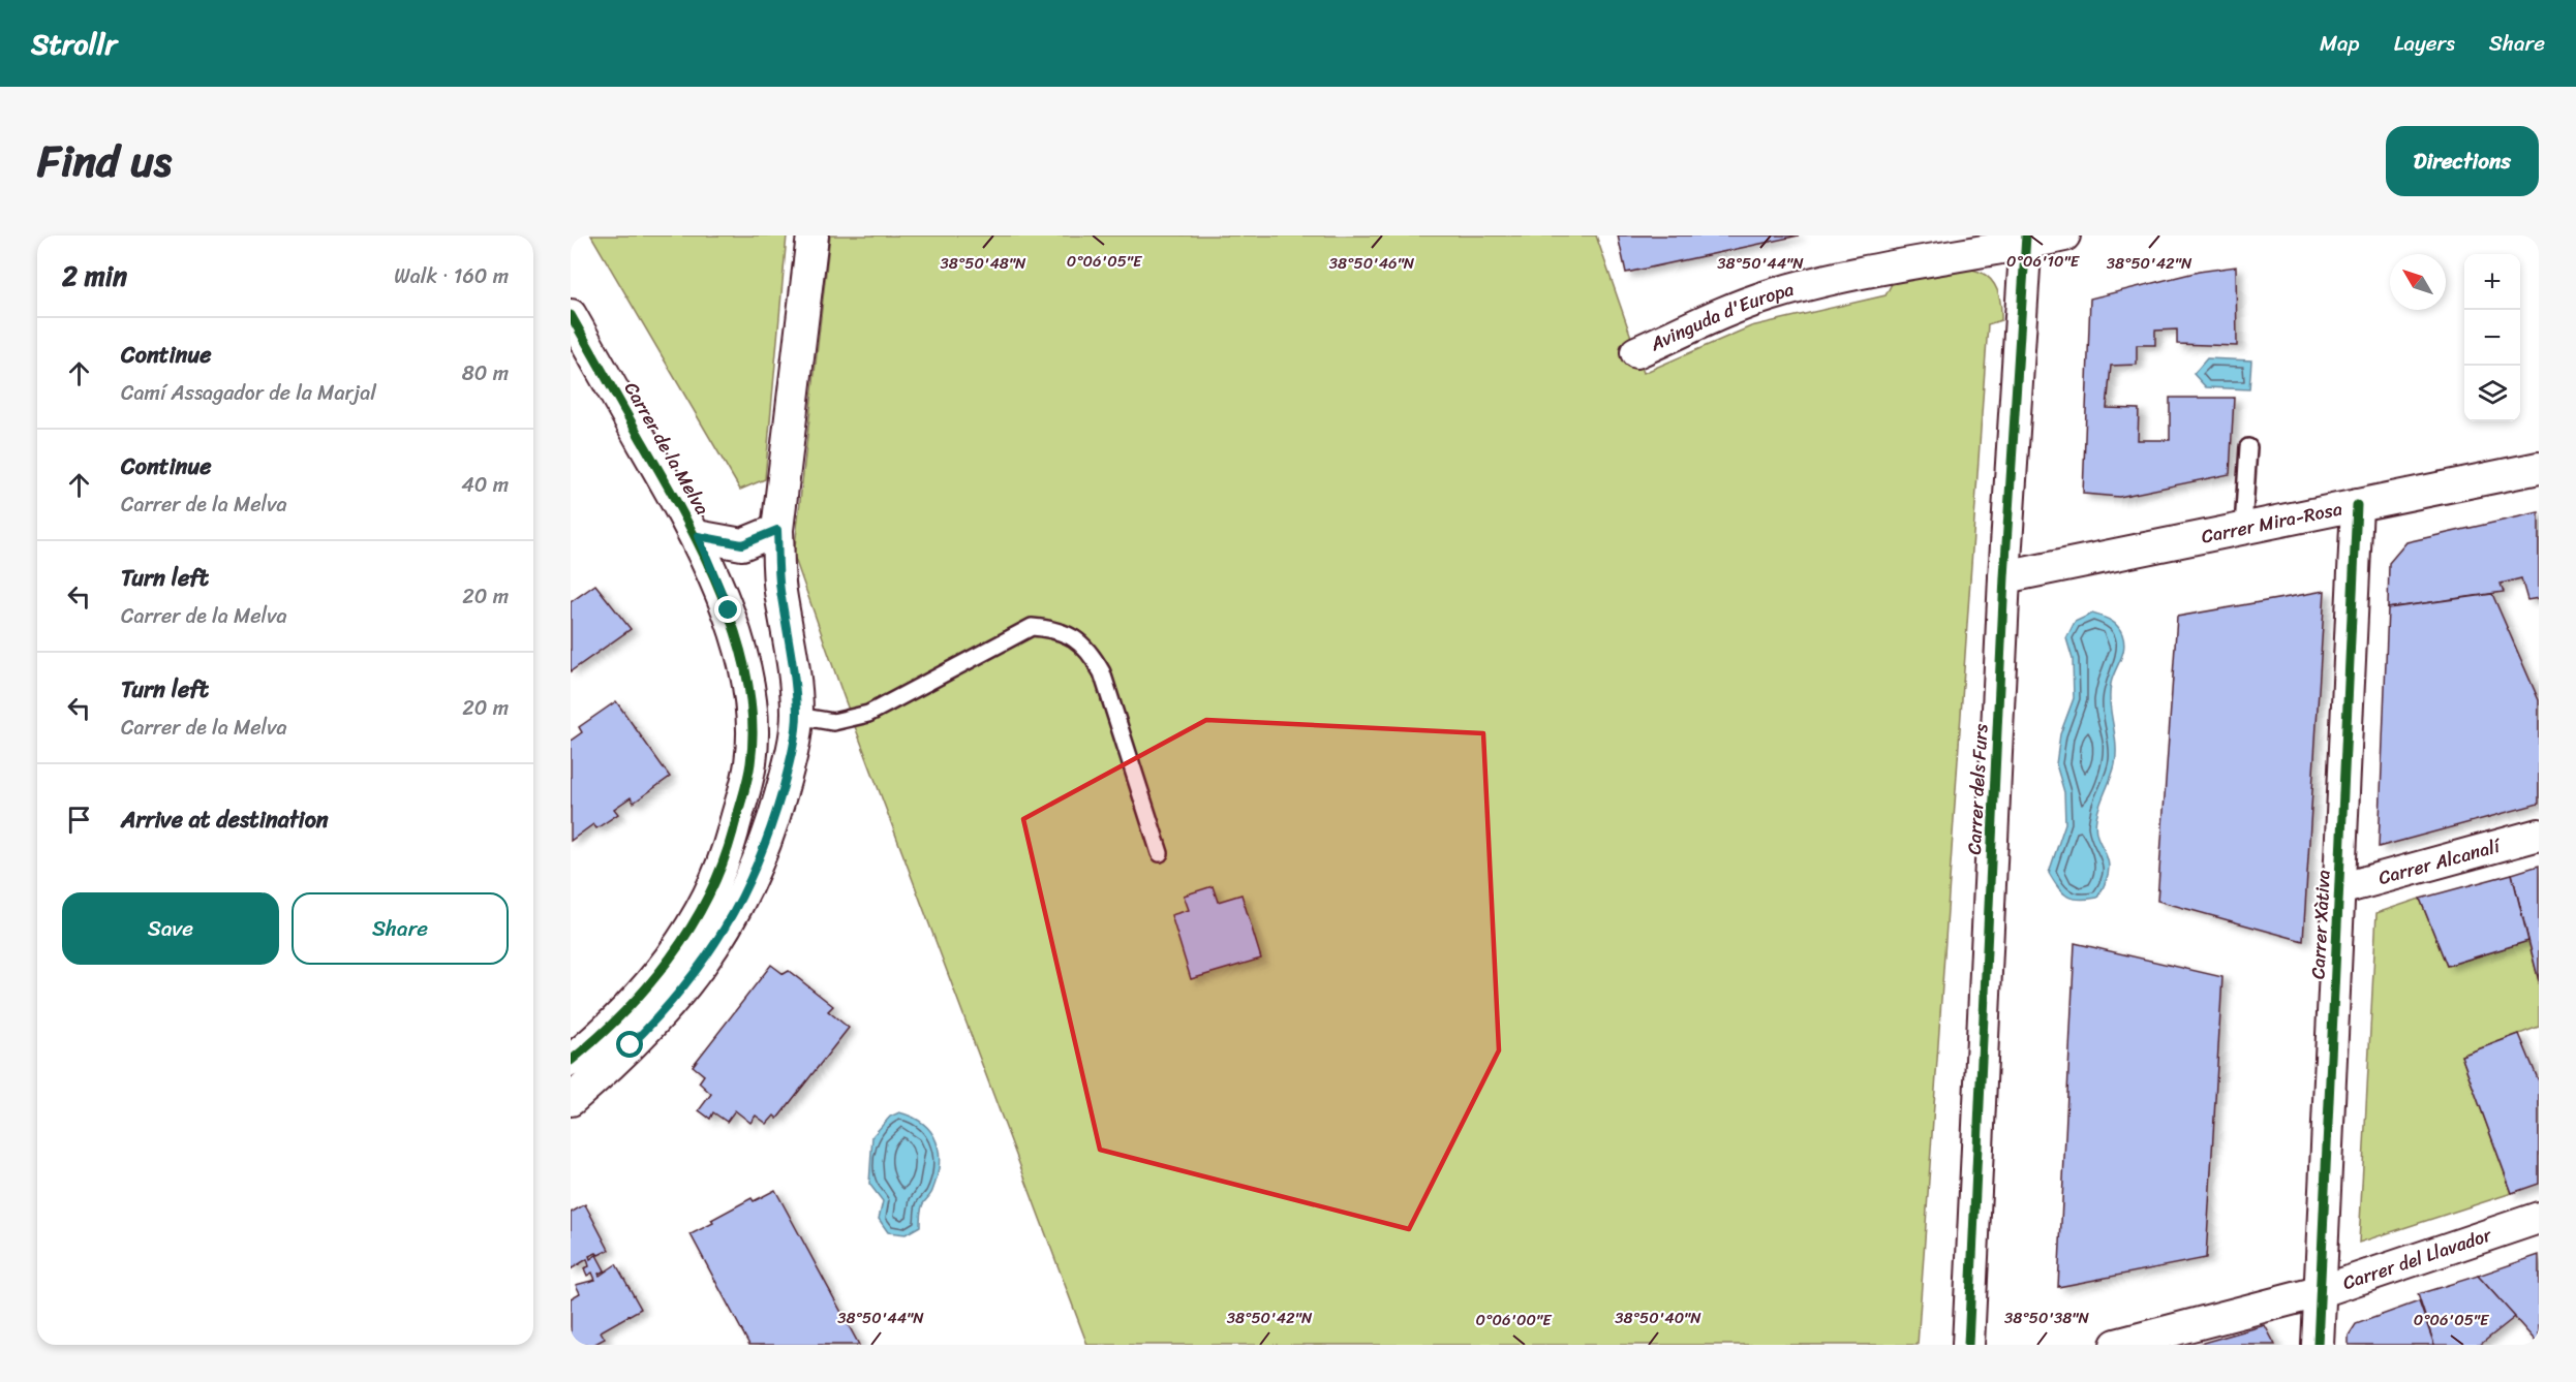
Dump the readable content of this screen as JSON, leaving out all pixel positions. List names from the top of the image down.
{
  "streets": {
    "street": [
      "Avinguda d'Europa",
      "Carrer de la Melva",
      "Carrer Mira-Rosa",
      "Carrer dels Furs",
      "Carrer Alcanalí",
      "Carrer Xàtiva",
      "Carrer del Llavador"
    ]
  },
  "crossings": [
    ["Avinguda d'Europa", "Carrer dels Furs"],
    ["Carrer Mira-Rosa", "Carrer dels Furs"],
    ["Carrer Mira-Rosa", "Carrer Xàtiva"],
    ["Carrer Alcanalí", "Carrer Xàtiva"],
    ["Carrer Xàtiva", "Carrer del Llavador"]
  ],
  "north": "top left",
  "page": {
    "header": "Strollr",
    "nav": ["Map", "Layers", "Share"],
    "title": "Find us",
    "buttons": [
      "Directions",
      ["Save", "Share"]
    ],
    "heading": ["2 min", "Walk · 160 m"],
    "map_buttons": ["+", "−"],
    "list": [
      ["Continue", "Camí Assagador de la Marjal", "80 m"],
      ["Continue", "Carrer de la Melva", "40 m"],
      ["Turn left", "Carrer de la Melva", "20 m"],
      ["Turn left", "Carrer de la Melva", "20 m"],
      "Arrive at destination"
    ]
  },
  "coordinates": [
    "0°06'05\"E",
    "0°06'10\"E",
    "38°50'48\"N",
    "38°50'46\"N",
    "38°50'44\"N",
    "38°50'42\"N",
    "38°50'40\"N",
    "38°50'38\"N",
    "0°06'00\"E"
  ]
}
